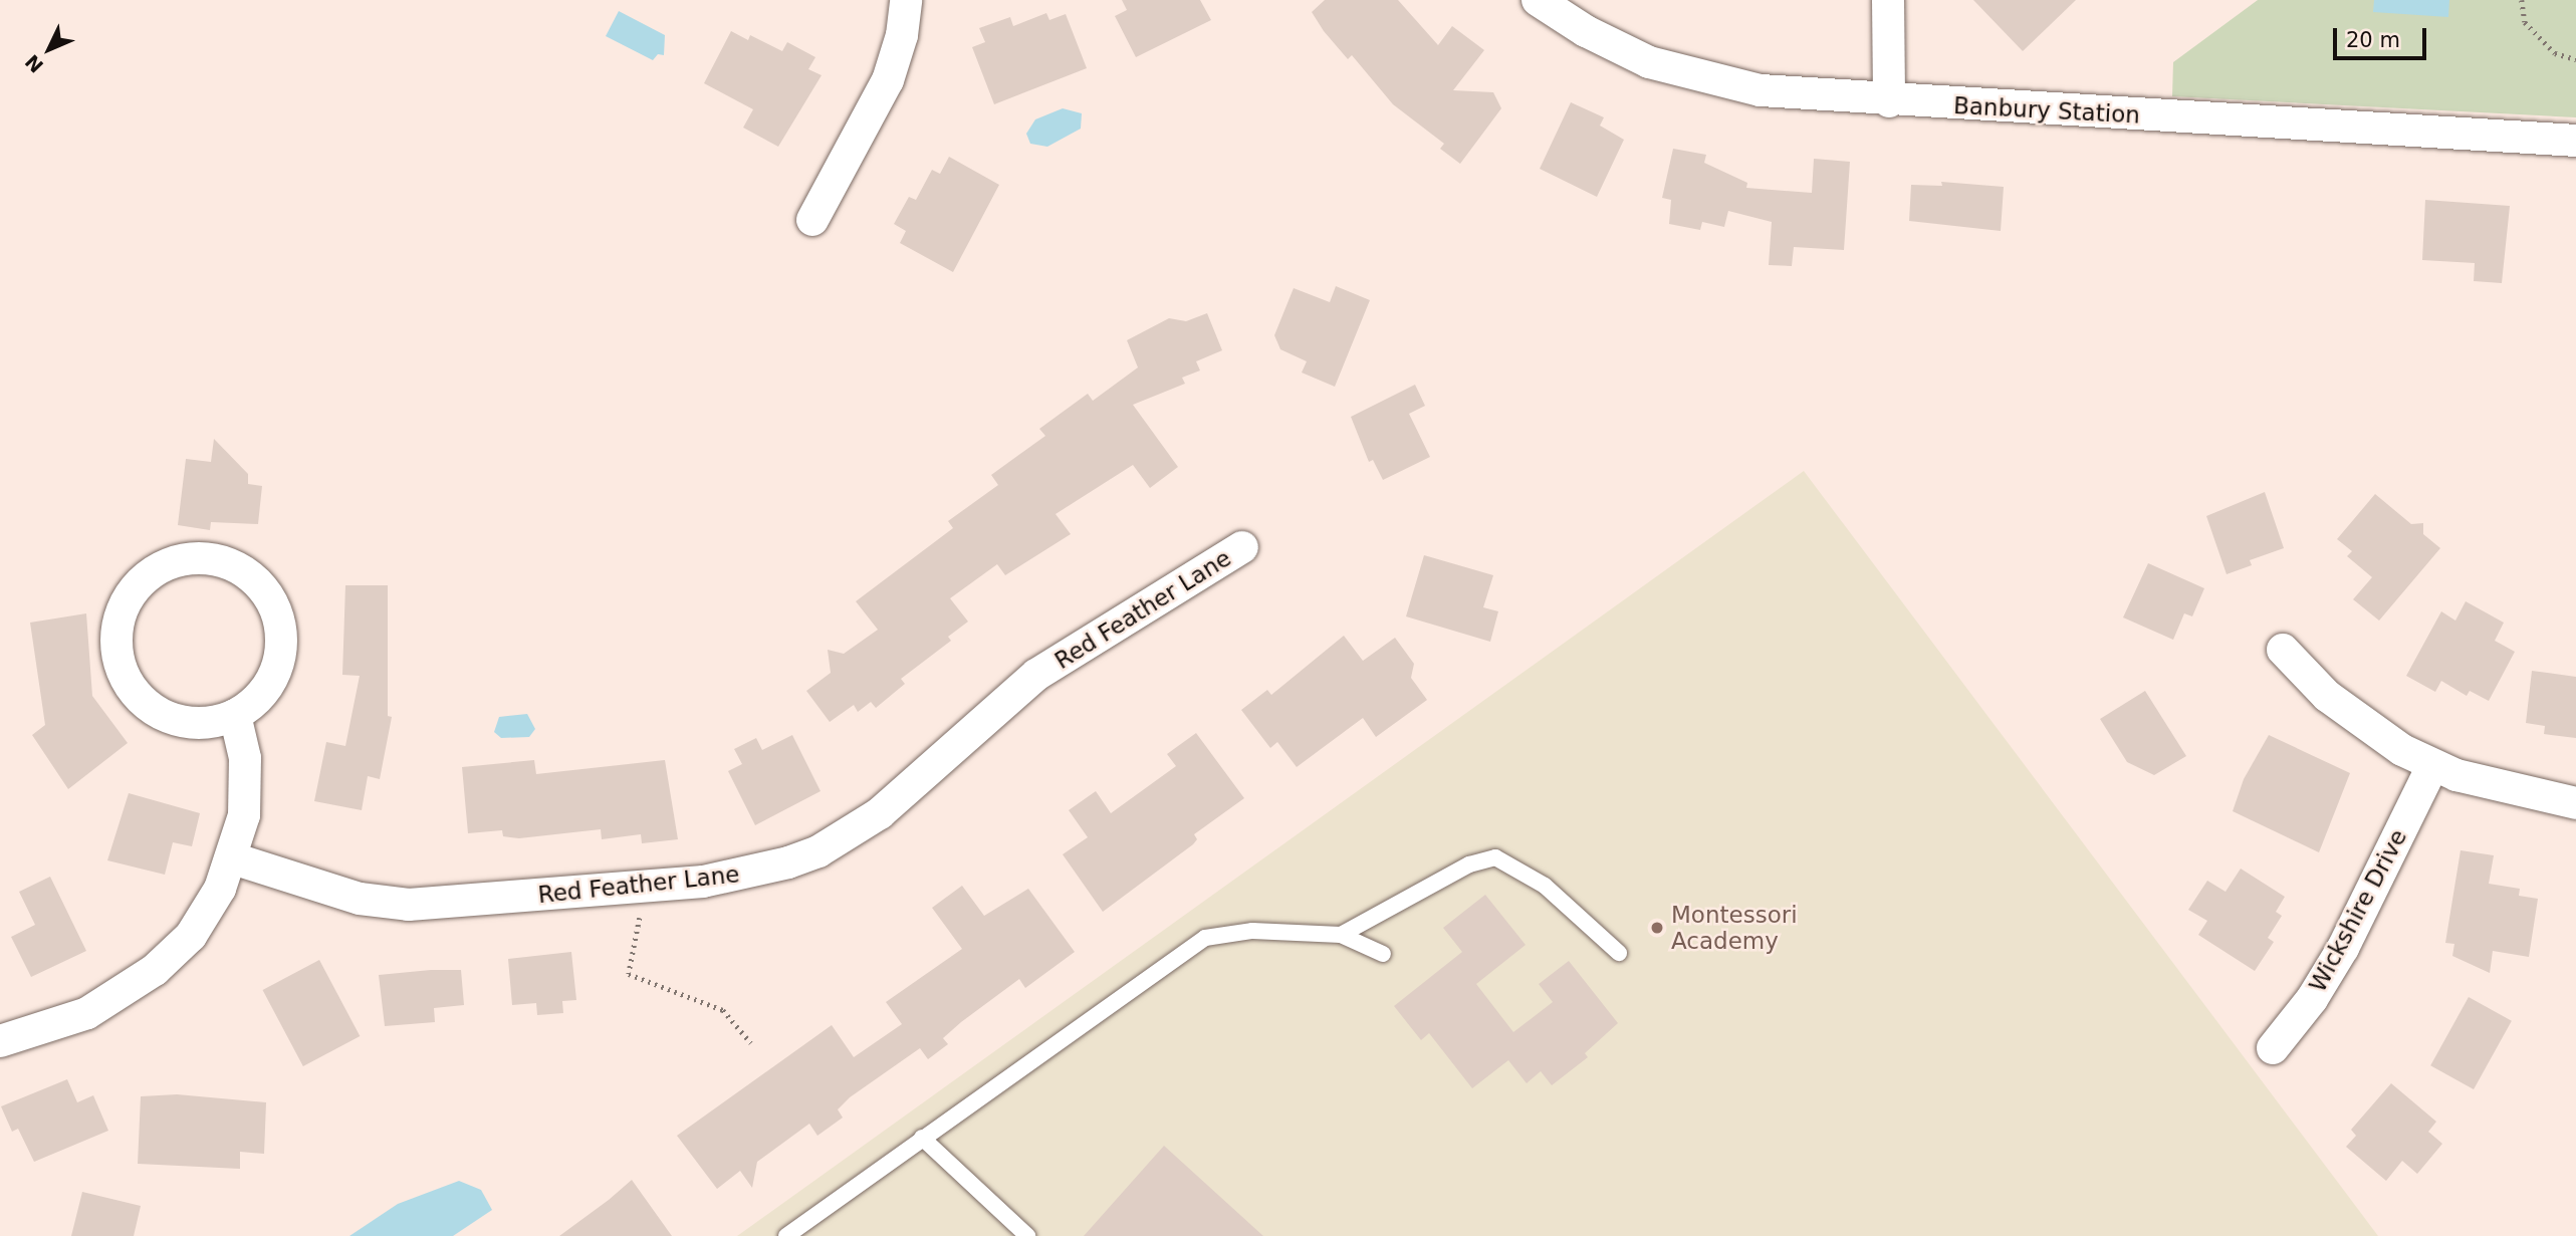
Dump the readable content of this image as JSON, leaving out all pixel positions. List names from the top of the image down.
{
  "streets": {
    "street": ["Banbury Station", "Red Feather Lane", "Wickshire Drive"]
  },
  "places": ["Montessori Academy"],
  "scale_bar": "20 m",
  "north": "bottom left"
}
